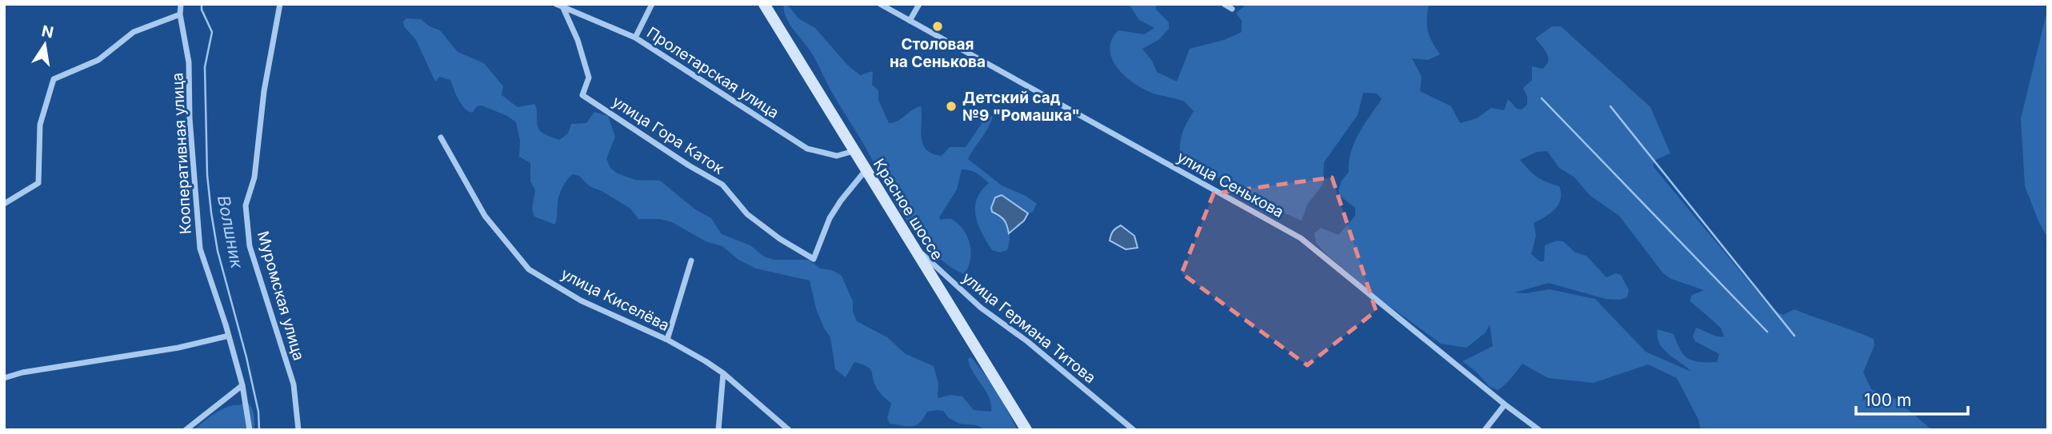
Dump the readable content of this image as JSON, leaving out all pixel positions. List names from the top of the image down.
{
  "streets": {
    "main road": ["Красное шоссе"],
    "street": [
      "Пролетарская улица",
      "улица Гора Каток",
      "Кооперативная улица",
      "улица Сенькова",
      "Муромская улица",
      "улица Киселёва",
      "улица Германа Титова"
    ]
  },
  "crossings": [
    ["Пролетарская улица", "улица Гора Каток"],
    ["Пролетарская улица", "Красное шоссе"],
    ["улица Гора Каток", "Красное шоссе"],
    ["Красное шоссе", "улица Германа Титова"]
  ],
  "water": ["Волшник"],
  "places": ["Столовая на Сенькова", "Детский сад №9 \"Ромашка\""],
  "scale_bar": "100 m",
  "north": "top"
}
